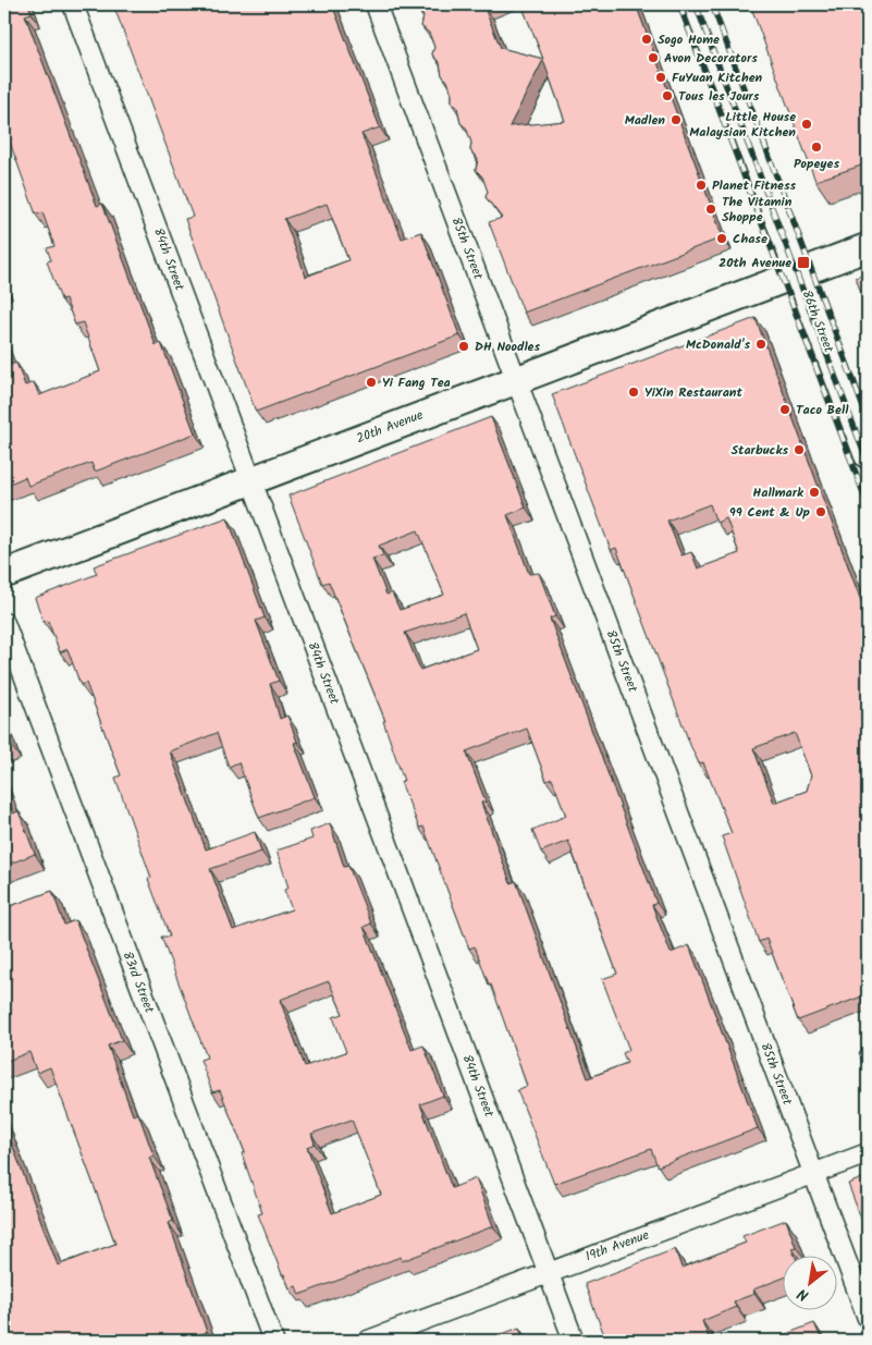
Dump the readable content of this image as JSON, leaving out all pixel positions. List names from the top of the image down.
{
  "streets": {
    "street": [
      "85th Street",
      "84th Street",
      "86th Street",
      "20th Avenue",
      "83rd Street",
      "19th Avenue"
    ]
  },
  "crossings": [
    ["85th Street", "20th Avenue"],
    ["85th Street", "19th Avenue"],
    ["84th Street", "20th Avenue"],
    ["84th Street", "19th Avenue"],
    ["86th Street", "20th Avenue"]
  ],
  "places": {
    "other": [
      "Sogo Home",
      "Avon Decorators",
      "FuYuan Kitchen",
      "Tous les Jours",
      "Madlen",
      "Little House Malaysian Kitchen",
      "Popeyes",
      "Planet Fitness",
      "The Vitamin Shoppe",
      "Chase",
      "McDonald's",
      "DH Noodles",
      "Yi Fang Tea",
      "YiXin Restaurant",
      "Taco Bell",
      "Starbucks",
      "Hallmark",
      "99 Cent & Up"
    ],
    "transit": ["20th Avenue"]
  },
  "north": "bottom left"
}
